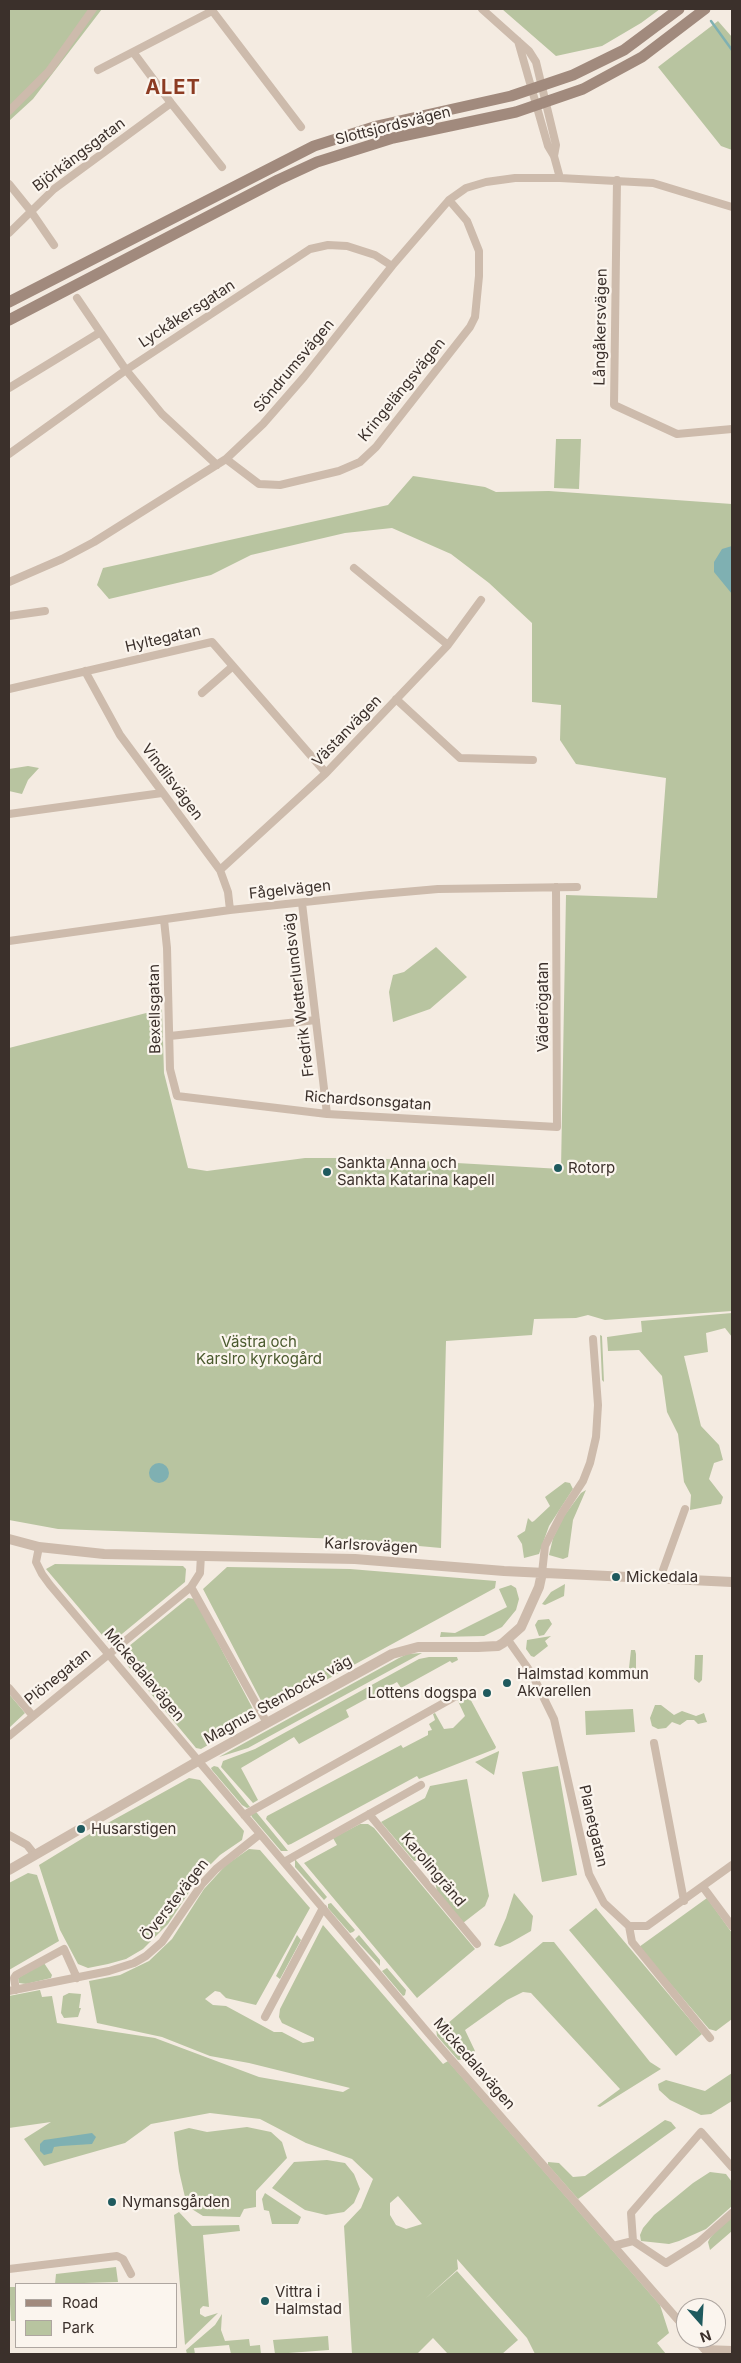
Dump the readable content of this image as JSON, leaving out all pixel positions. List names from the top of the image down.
{
  "streets": {
    "main road": ["Slottsjordsvägen"],
    "street": [
      "Björkängsgatan",
      "Lyckåkersgatan",
      "Långåkersvägen",
      "Söndrumsvägen",
      "Kringelängsvägen",
      "Hyltegatan",
      "Västanvägen",
      "Vindilsvägen",
      "Fågelvägen",
      "Fredrik Wetterlundsväg",
      "Väderögatan",
      "Bexellsgatan",
      "Richardsonsgatan",
      "Karlsrovägen",
      "Mickedalavägen",
      "Plönegatan",
      "Magnus Stenbocks väg",
      "Planetgatan",
      "Karolingränd",
      "Överstevägen"
    ]
  },
  "crossings": [
    ["Lyckåkersgatan", "Söndrumsvägen"],
    ["Långåkersvägen", "Söndrumsvägen"],
    ["Söndrumsvägen", "Kringelängsvägen"],
    ["Hyltegatan", "Västanvägen"],
    ["Hyltegatan", "Vindilsvägen"],
    ["Västanvägen", "Vindilsvägen"],
    ["Vindilsvägen", "Fågelvägen"],
    ["Fågelvägen", "Fredrik Wetterlundsväg"],
    ["Fågelvägen", "Väderögatan"],
    ["Fågelvägen", "Bexellsgatan"],
    ["Fredrik Wetterlundsväg", "Richardsonsgatan"],
    ["Väderögatan", "Richardsonsgatan"],
    ["Bexellsgatan", "Richardsonsgatan"],
    ["Karlsrovägen", "Mickedalavägen"],
    ["Karlsrovägen", "Plönegatan"],
    ["Mickedalavägen", "Plönegatan"],
    ["Mickedalavägen", "Magnus Stenbocks väg"],
    ["Mickedalavägen", "Överstevägen"],
    ["Magnus Stenbocks väg", "Planetgatan"]
  ],
  "districts": ["ALET"],
  "parks": ["Västra och Karslro kyrkogård"],
  "places": [
    "Rotorp",
    "Sankta Anna och Sankta Katarina kapell",
    "Mickedala",
    "Halmstad kommun Akvarellen",
    "Lottens dogspa",
    "Husarstigen",
    "Nymansgården",
    "Vittra i Halmstad"
  ],
  "legend": ["Road", "Park"],
  "north": "bottom"
}
